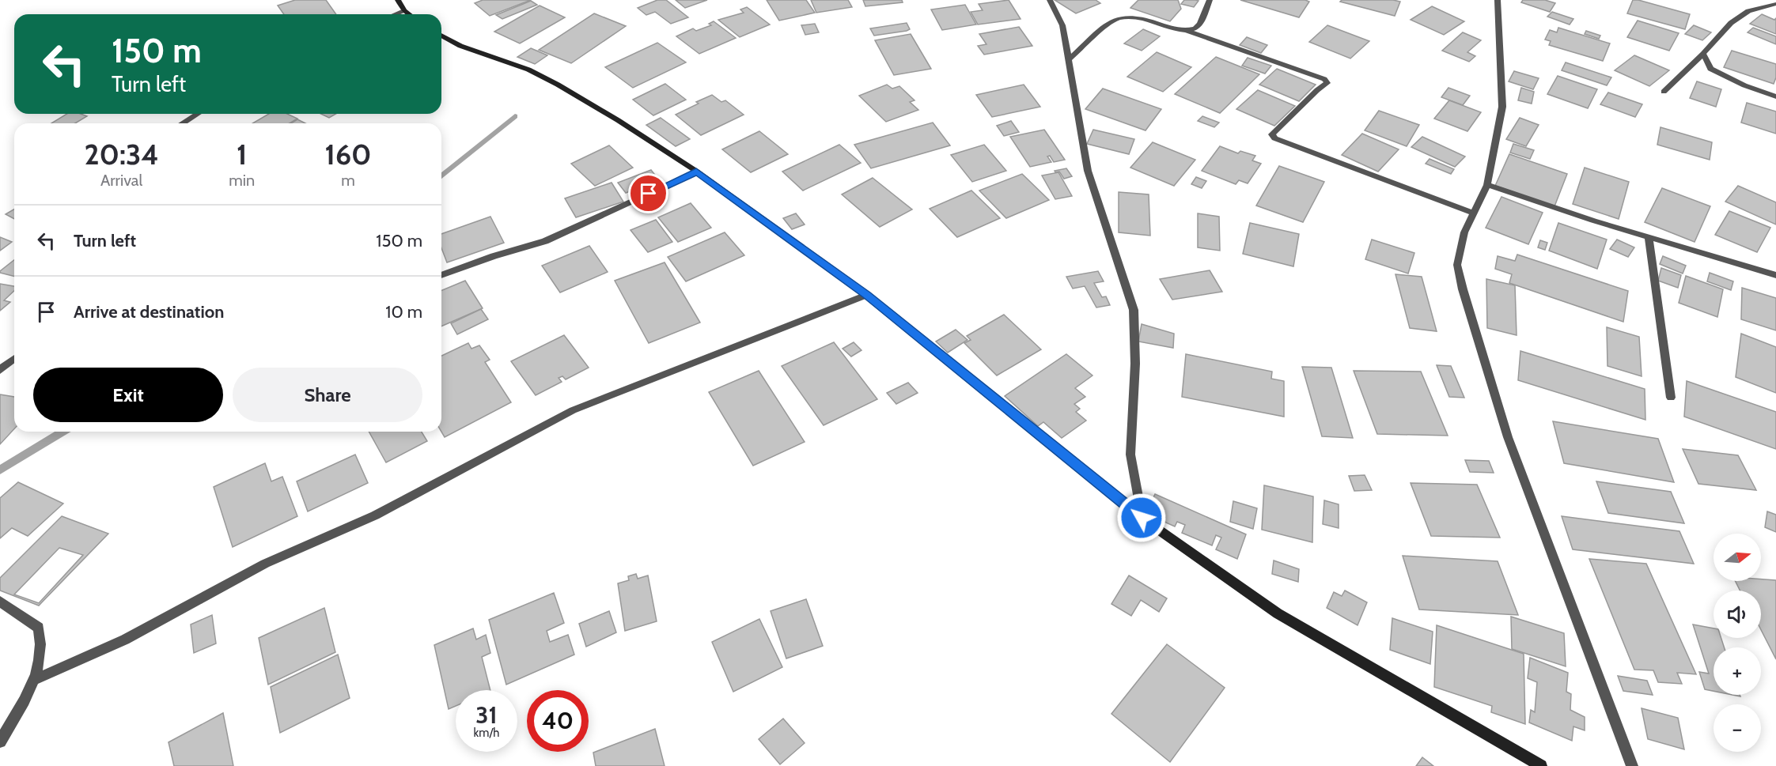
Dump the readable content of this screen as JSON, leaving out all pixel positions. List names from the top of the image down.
{
  "north": "right",
  "page": {
    "turn": ["150 m", "Turn left"],
    "eta": [
      "20:34",
      "Arrival",
      "1",
      "min",
      "160",
      "m"
    ],
    "list": [
      {
        "name": "Turn left",
        "value": "150 m"
      },
      {
        "name": "Arrive at destination",
        "value": "10 m"
      }
    ],
    "buttons": ["Exit", "Share"],
    "map_buttons": ["+", "−"],
    "speed": "31 km/h",
    "limit": "40"
  }
}
